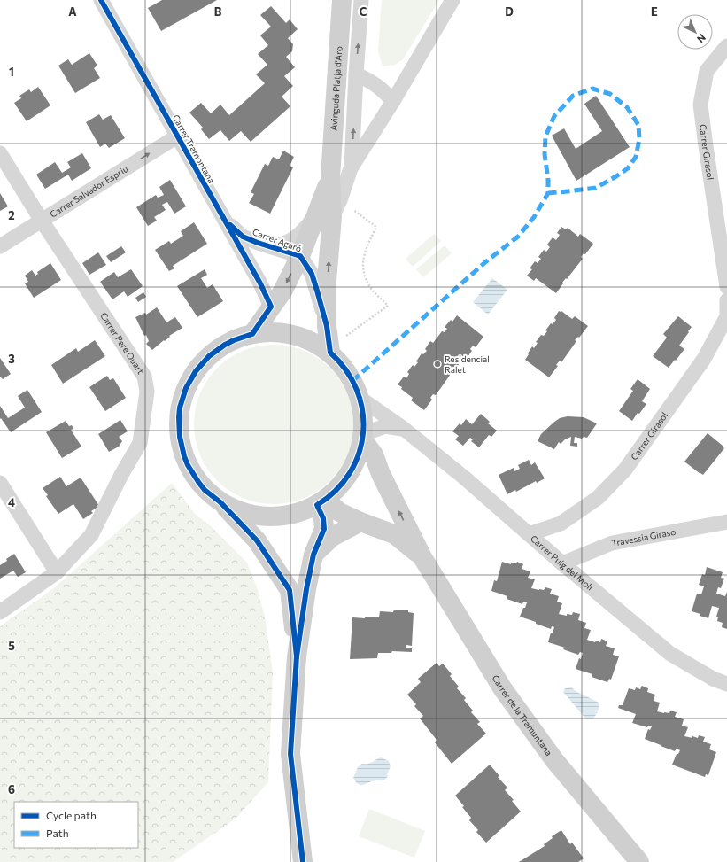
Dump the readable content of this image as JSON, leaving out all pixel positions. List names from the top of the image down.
{
  "streets": {
    "main road": ["Avinguda Platja d'Aro", "Carrer de la Tramuntana"],
    "street": [
      "Carrer Tramontana",
      "Carrer Girasol",
      "Carrer Salvador Espriu",
      "Carrer Agaró",
      "Carrer Pere Quart",
      "Travessia Giraso",
      "Carrer Puig del Molí"
    ]
  },
  "crossings": [
    ["Avinguda Platja d'Aro", "Carrer Agaró"],
    ["Carrer Tramontana", "Carrer Salvador Espriu"],
    ["Carrer Tramontana", "Carrer Agaró"],
    ["Carrer Girasol", "Carrer Puig del Molí"],
    ["Carrer Salvador Espriu", "Carrer Pere Quart"],
    ["Travessia Giraso", "Carrer Puig del Molí"]
  ],
  "one_way": ["Carrer Salvador Espriu"],
  "places": ["Residencial Ralet"],
  "legend": ["Cycle path", "Path"],
  "north": "bottom right",
  "grid": {
    "columns": [
      "A",
      "B",
      "C",
      "D",
      "E"
    ],
    "rows": [
      "1",
      "2",
      "3",
      "4",
      "5",
      "6"
    ]
  }
}
